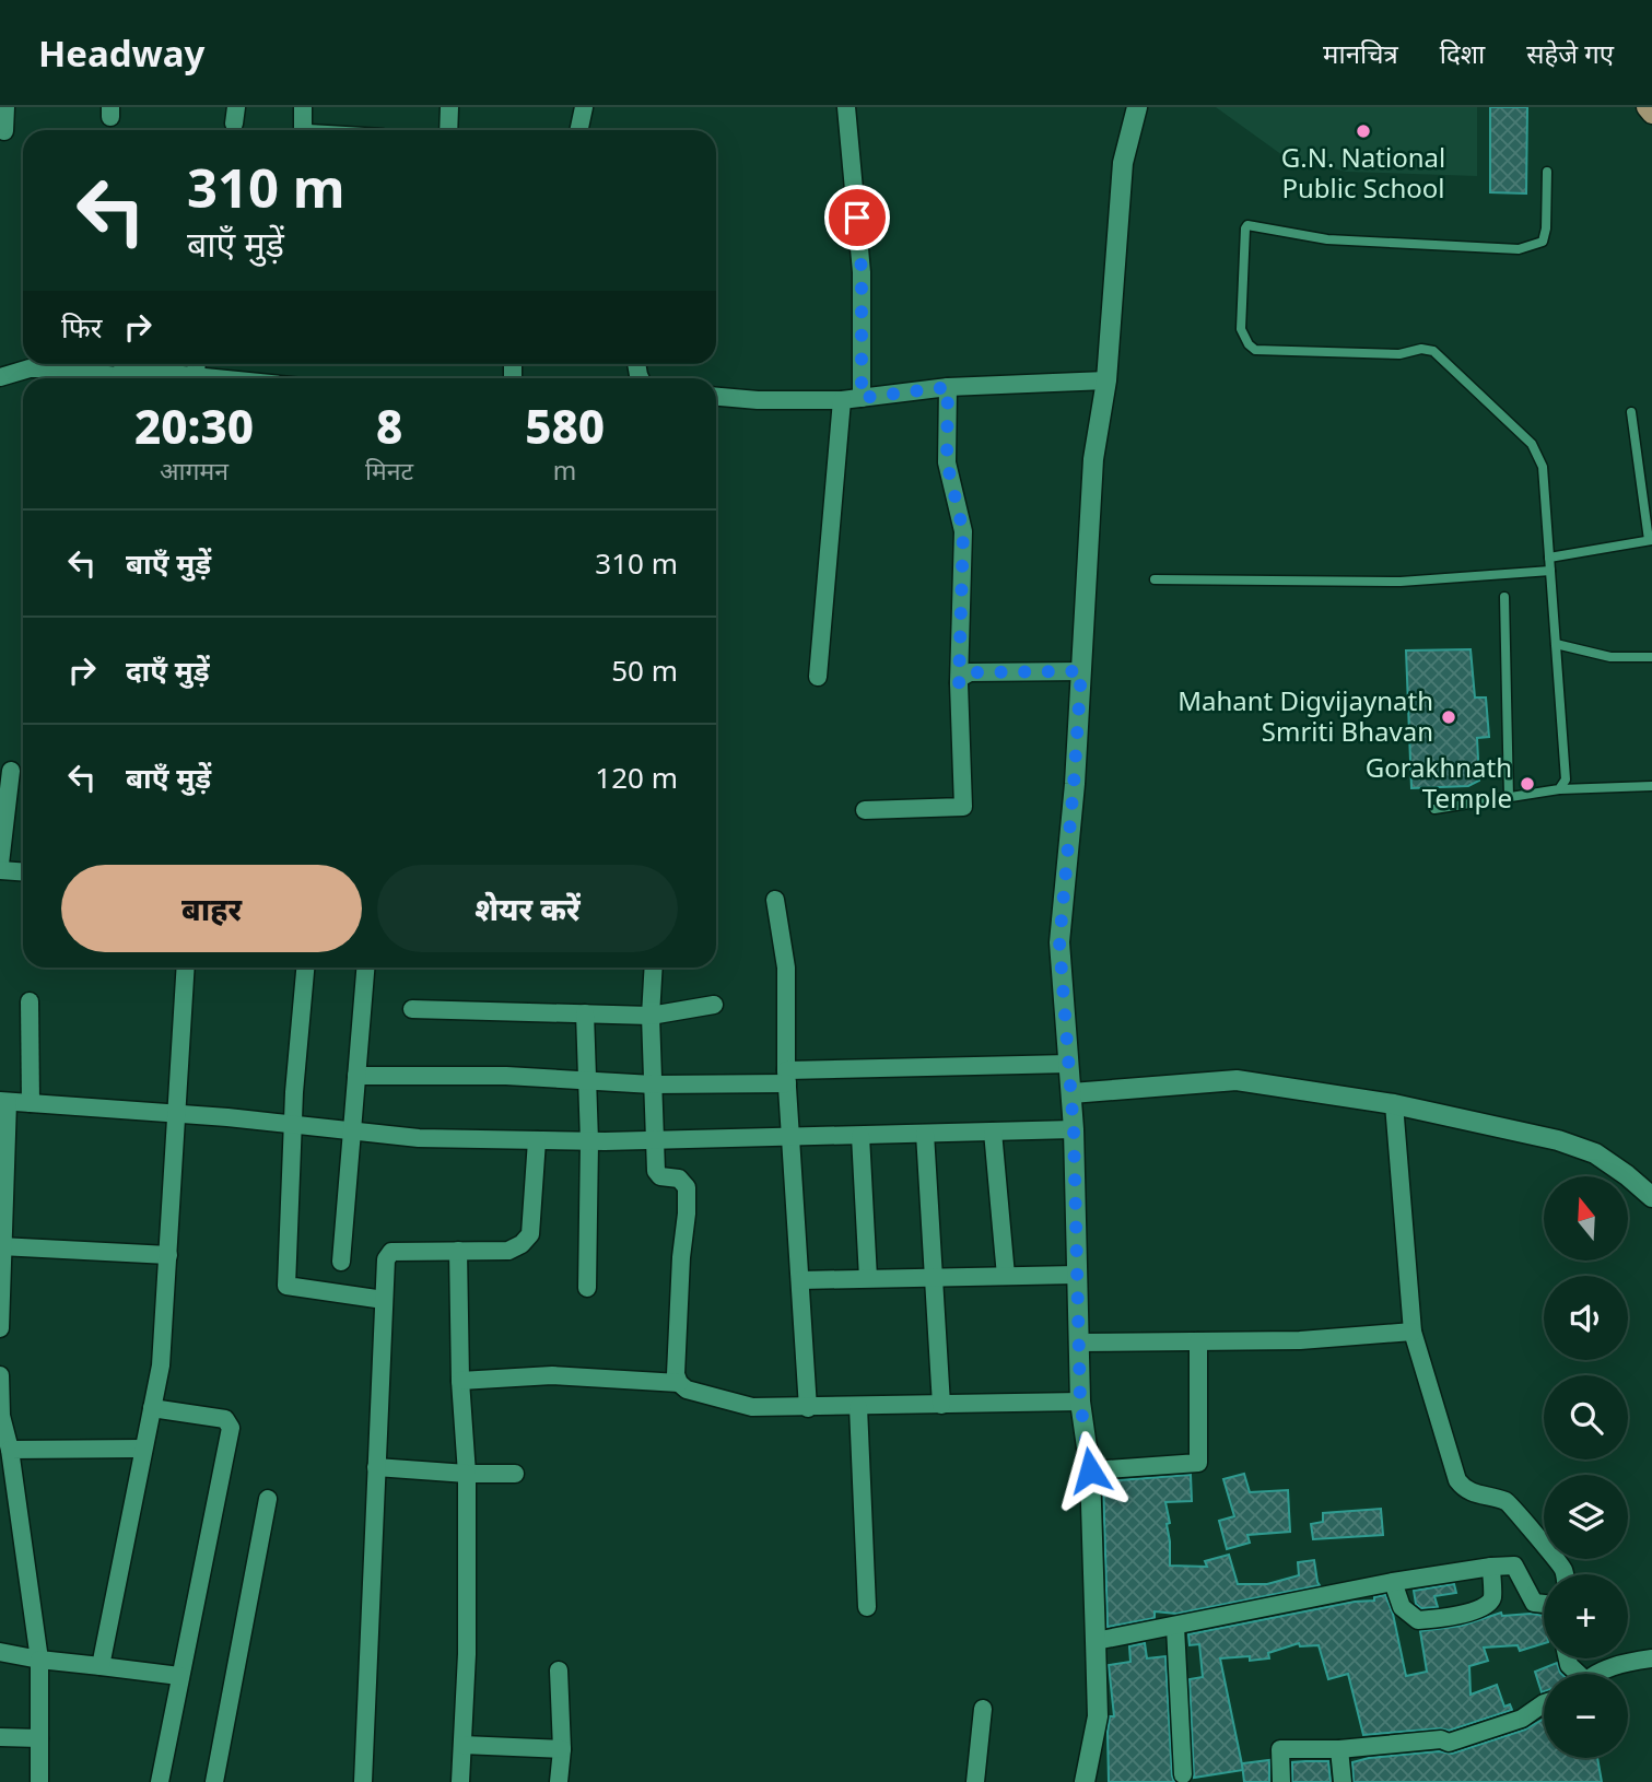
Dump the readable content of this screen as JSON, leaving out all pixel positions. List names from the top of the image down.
{
  "places": ["G.N. National Public School", "Mahant Digvijaynath Smriti Bhavan", "Gorakhnath Temple"],
  "north": "top",
  "page": {
    "header": "Headway",
    "nav": ["मानचित्र", "दिशा", "सहेजे गए"],
    "turn": ["310 m", "बाएँ मुड़ें"],
    "then": "फिर",
    "eta": [
      "20:30",
      "आगमन",
      "8",
      "मिनट",
      "580",
      "m"
    ],
    "list": [
      {
        "name": "बाएँ मुड़ें",
        "value": "310 m"
      },
      {
        "name": "दाएँ मुड़ें",
        "value": "50 m"
      },
      {
        "name": "बाएँ मुड़ें",
        "value": "120 m"
      }
    ],
    "buttons": ["बाहर", "शेयर करें"],
    "map_buttons": ["+", "−"]
  }
}
